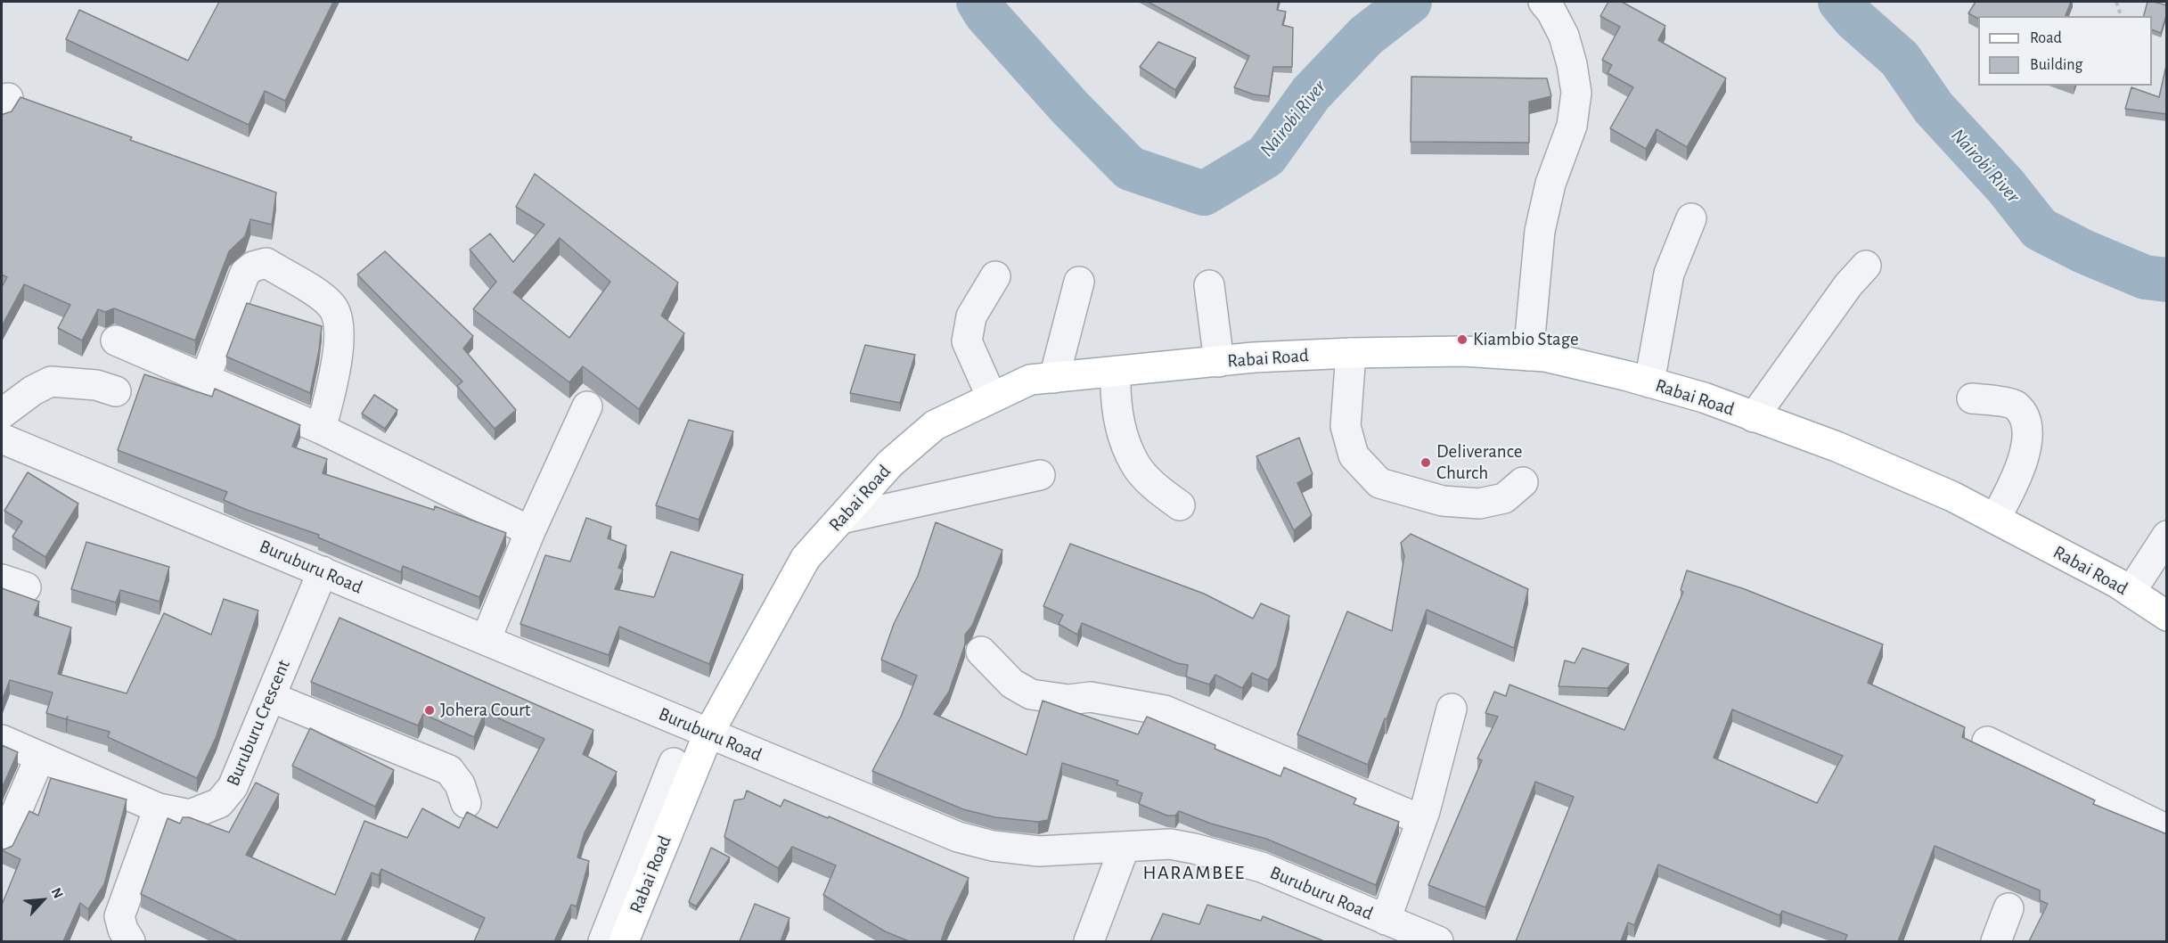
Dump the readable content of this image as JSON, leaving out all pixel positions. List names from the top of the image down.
{
  "streets": {
    "main road": ["Rabai Road"],
    "street": ["Buruburu Road", "Buruburu Crescent"]
  },
  "crossings": [
    ["Rabai Road", "Buruburu Road"],
    ["Buruburu Road", "Buruburu Crescent"]
  ],
  "districts": ["HARAMBEE"],
  "water": ["Nairobi River"],
  "places": ["Kiambio Stage", "Deliverance Church", "Johera Court"],
  "legend": ["Road", "Building"],
  "north": "top right"
}
